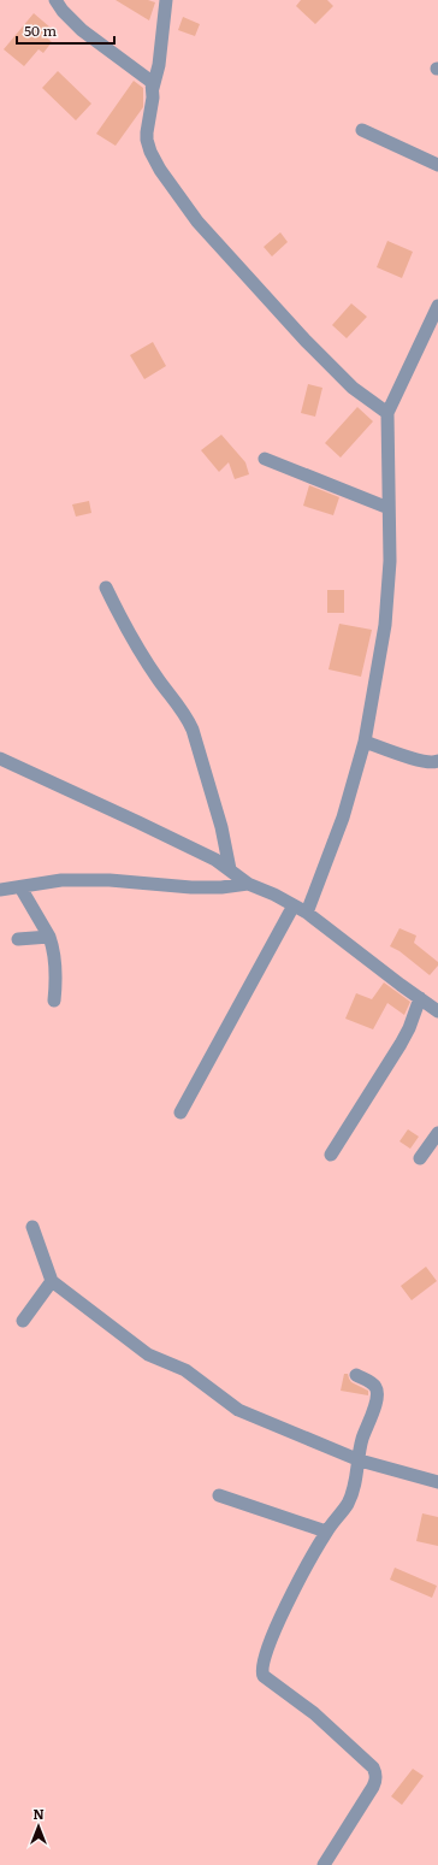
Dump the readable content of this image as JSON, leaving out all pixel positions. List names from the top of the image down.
{
  "scale_bar": "50 m",
  "north": "top"
}
